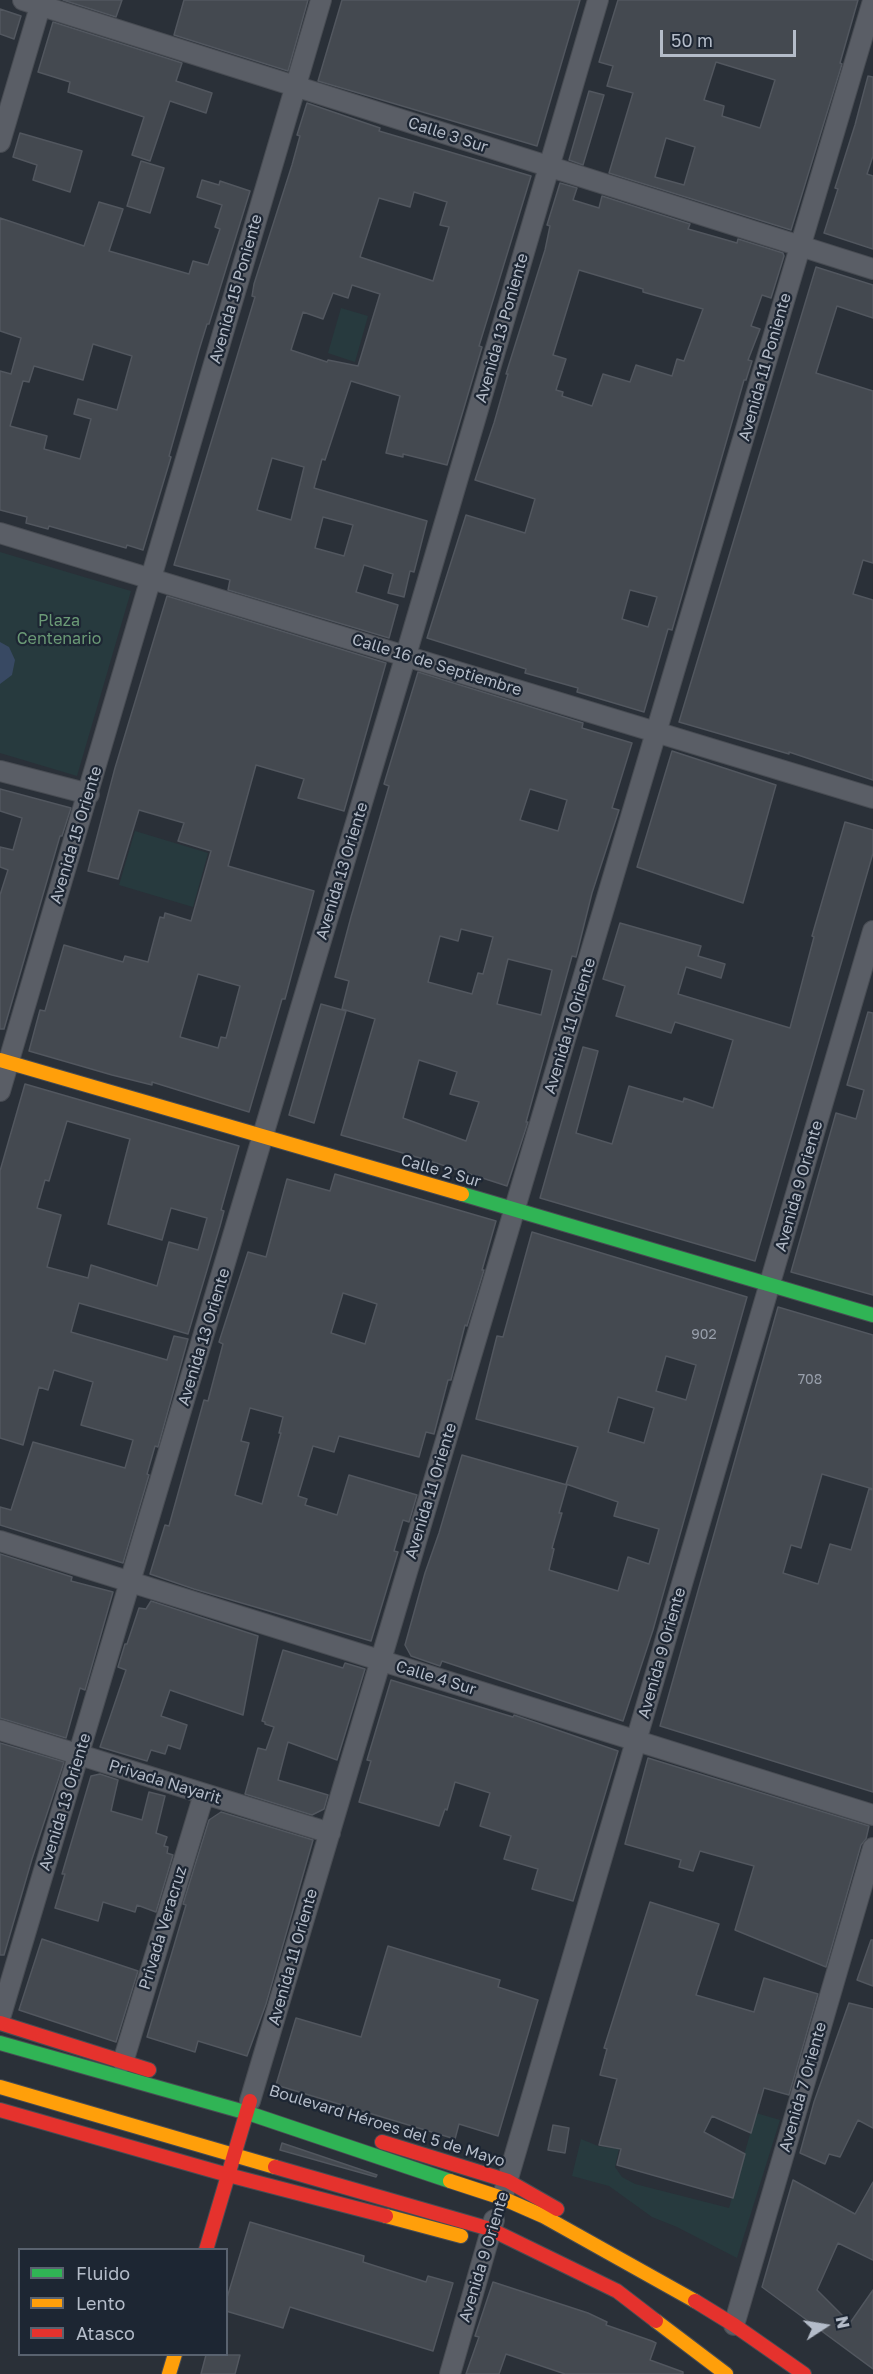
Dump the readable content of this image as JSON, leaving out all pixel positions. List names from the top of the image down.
{
  "streets": {
    "street": [
      "Calle 3 Sur",
      "Avenida 15 Poniente",
      "Avenida 13 Poniente",
      "Avenida 11 Poniente",
      "Calle 16 de Septiembre",
      "Avenida 15 Oriente",
      "Avenida 13 Oriente",
      "Avenida 11 Oriente",
      "Calle 2 Sur",
      "Avenida 9 Oriente",
      "Calle 4 Sur",
      "Privada Nayarit",
      "Privada Veracruz",
      "Avenida 7 Oriente",
      "Boulevard Héroes del 5 de Mayo"
    ]
  },
  "crossings": [
    ["Calle 3 Sur", "Avenida 15 Poniente"],
    ["Calle 3 Sur", "Avenida 13 Poniente"],
    ["Calle 3 Sur", "Avenida 11 Poniente"],
    ["Avenida 15 Poniente", "Calle 16 de Septiembre"],
    ["Avenida 15 Poniente", "Avenida 15 Oriente"],
    ["Avenida 13 Poniente", "Calle 16 de Septiembre"],
    ["Avenida 13 Poniente", "Avenida 13 Oriente"],
    ["Avenida 11 Poniente", "Calle 16 de Septiembre"],
    ["Avenida 11 Poniente", "Avenida 11 Oriente"],
    ["Calle 16 de Septiembre", "Avenida 15 Oriente"],
    ["Calle 16 de Septiembre", "Avenida 13 Oriente"],
    ["Calle 16 de Septiembre", "Avenida 11 Oriente"],
    ["Avenida 15 Oriente", "Calle 2 Sur"],
    ["Avenida 13 Oriente", "Calle 2 Sur"],
    ["Avenida 13 Oriente", "Calle 4 Sur"],
    ["Avenida 13 Oriente", "Privada Nayarit"],
    ["Avenida 11 Oriente", "Calle 2 Sur"],
    ["Avenida 11 Oriente", "Calle 4 Sur"],
    ["Avenida 11 Oriente", "Privada Nayarit"],
    ["Avenida 11 Oriente", "Boulevard Héroes del 5 de Mayo"],
    ["Calle 2 Sur", "Avenida 9 Oriente"],
    ["Avenida 9 Oriente", "Calle 4 Sur"],
    ["Avenida 9 Oriente", "Boulevard Héroes del 5 de Mayo"],
    ["Privada Nayarit", "Privada Veracruz"],
    ["Privada Veracruz", "Boulevard Héroes del 5 de Mayo"],
    ["Avenida 7 Oriente", "Boulevard Héroes del 5 de Mayo"]
  ],
  "parks": ["Plaza Centenario"],
  "house_numbers": ["902", "708"],
  "legend": ["Fluido", "Lento", "Atasco"],
  "scale_bar": "50 m",
  "north": "right"
}
